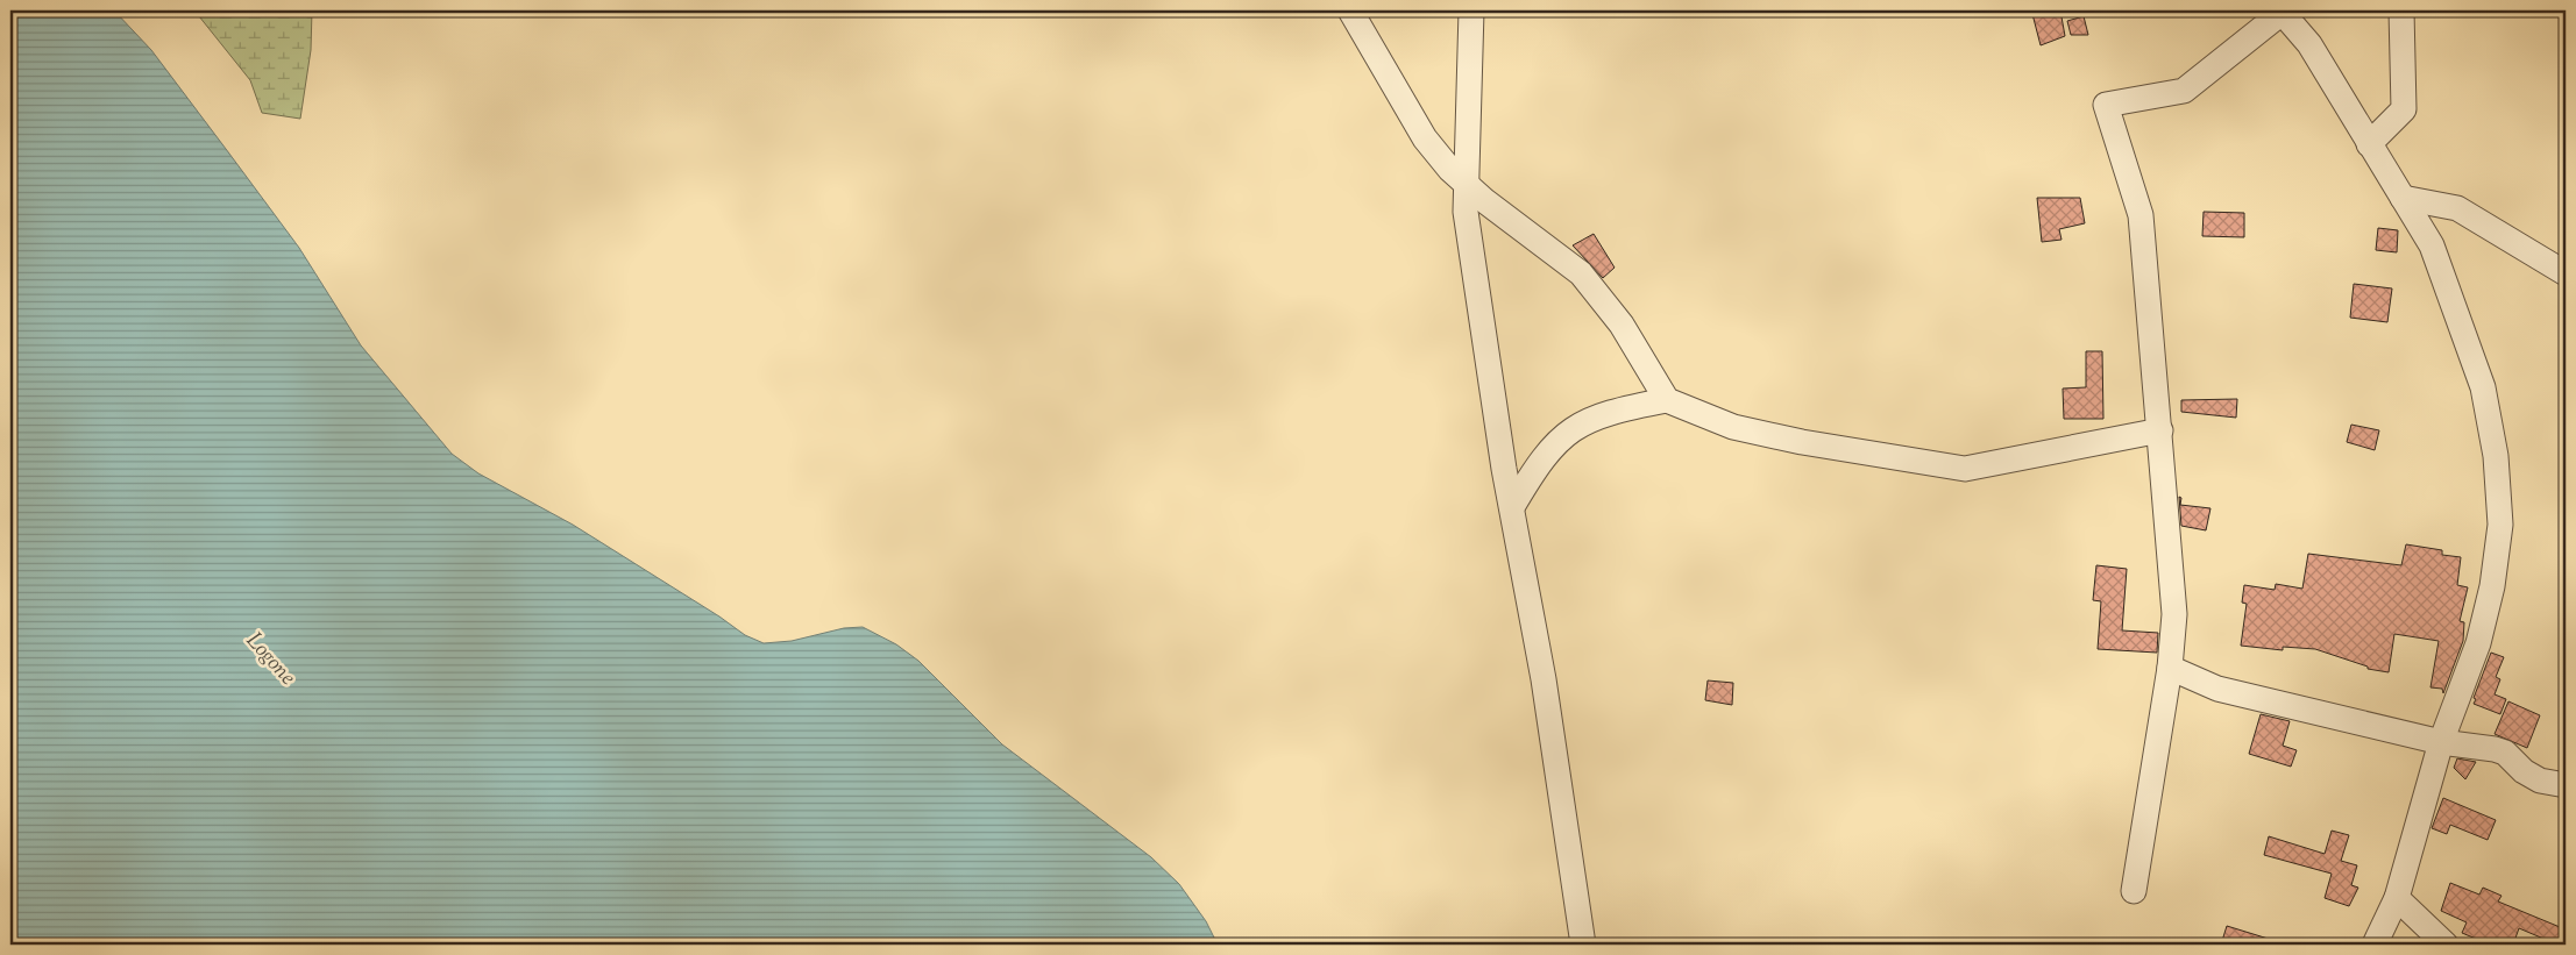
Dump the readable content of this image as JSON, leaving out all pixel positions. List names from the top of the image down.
{
  "water": ["Logone"]
}
